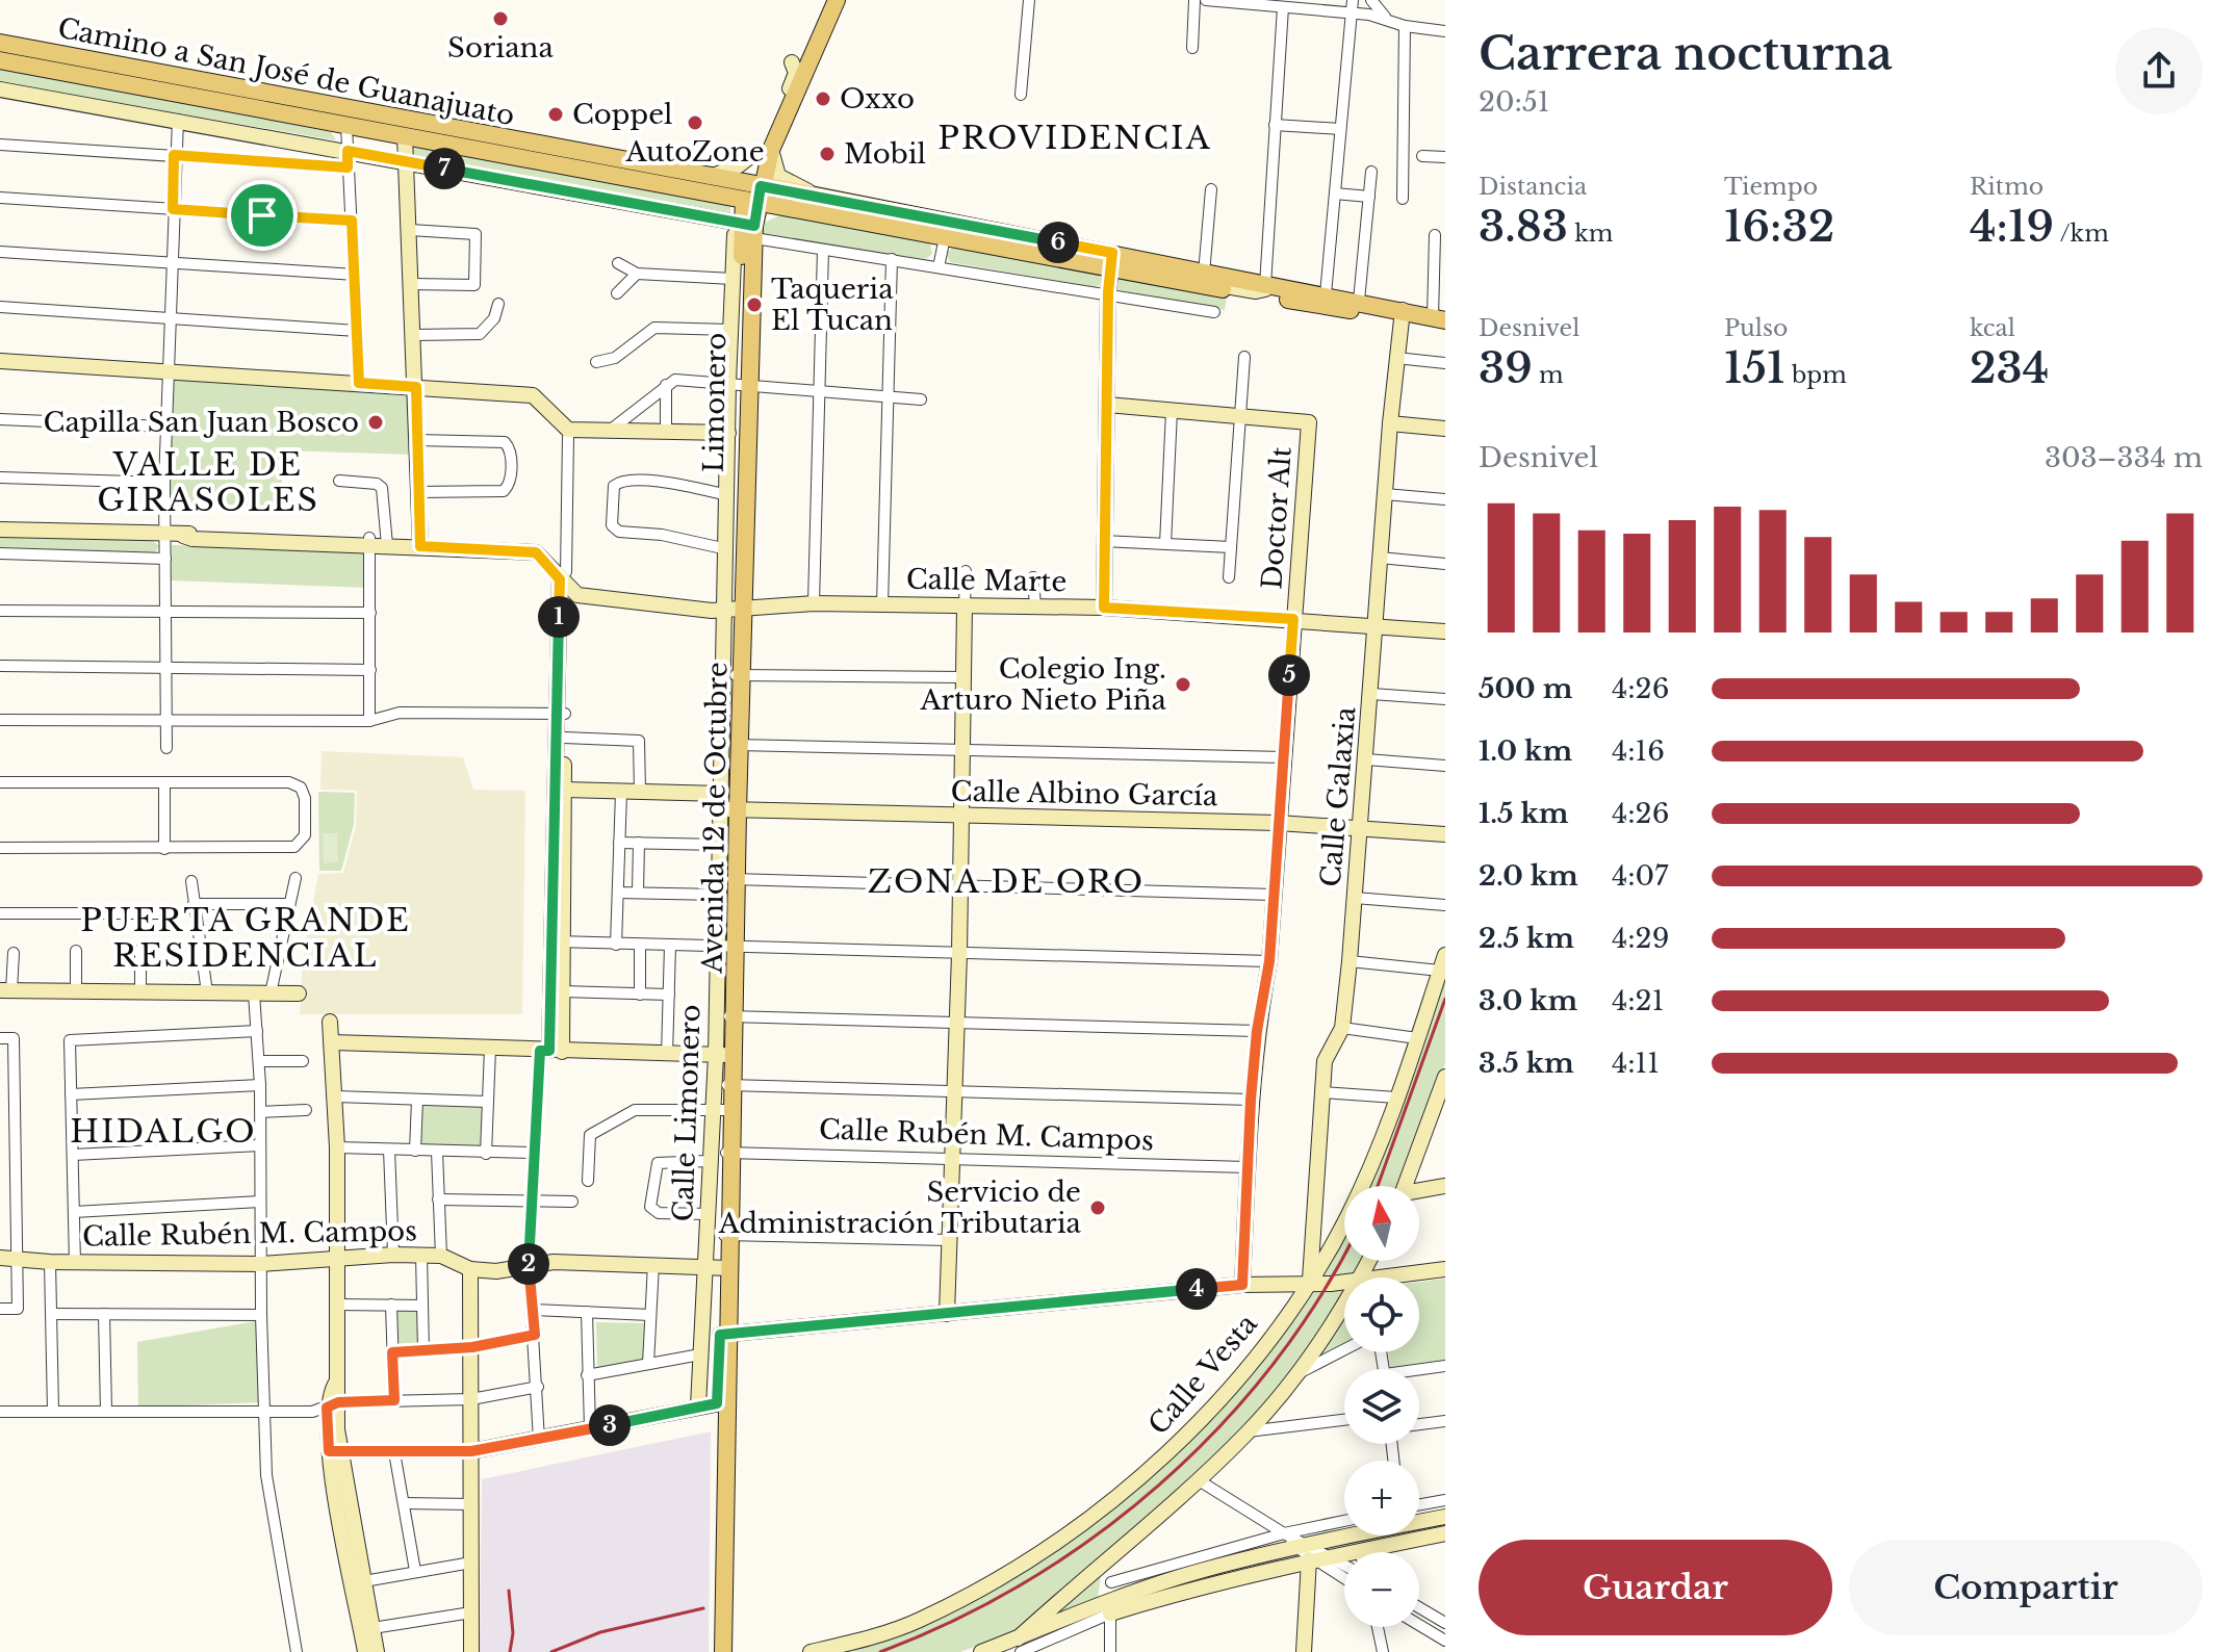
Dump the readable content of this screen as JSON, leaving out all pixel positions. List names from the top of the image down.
{
  "streets": {
    "main road": ["Camino a San José de Guanajuato", "Avenida 12 de Octubre"],
    "street": [
      "Doctor Alt",
      "Calle Marte",
      "Calle Albino García",
      "Calle Galaxia",
      "Calle Limonero",
      "Calle Rubén M. Campos",
      "Calle Vesta"
    ]
  },
  "crossings": [
    ["Camino a San José de Guanajuato", "Calle Galaxia"],
    ["Camino a San José de Guanajuato", "Avenida 12 de Octubre"],
    ["Doctor Alt", "Calle Marte"],
    ["Doctor Alt", "Calle Albino García"],
    ["Doctor Alt", "Calle Rubén M. Campos"],
    ["Calle Marte", "Calle Galaxia"],
    ["Calle Marte", "Avenida 12 de Octubre"],
    ["Calle Marte", "Calle Limonero"],
    ["Calle Albino García", "Calle Galaxia"],
    ["Calle Albino García", "Avenida 12 de Octubre"],
    ["Calle Albino García", "Calle Limonero"],
    ["Calle Galaxia", "Calle Vesta"],
    ["Avenida 12 de Octubre", "Calle Limonero"],
    ["Avenida 12 de Octubre", "Calle Rubén M. Campos"],
    ["Calle Limonero", "Calle Rubén M. Campos"]
  ],
  "districts": [
    "PROVIDENCIA",
    "VALLE DE GIRASOLES",
    "ZONA DE ORO",
    "PUERTA GRANDE RESIDENCIAL",
    "HIDALGO"
  ],
  "places": [
    "Soriana",
    "Oxxo",
    "Coppel",
    "AutoZone",
    "Mobil",
    "Taqueria El Tucan",
    "Capilla San Juan Bosco",
    "Colegio Ing. Arturo Nieto Piña",
    "Servicio de Administración Tributaria"
  ],
  "north": "top",
  "page": {
    "heading": ["Carrera nocturna", "20:51"],
    "stats": [
      ["Distancia", "3.83 km"],
      ["Tiempo", "16:32"],
      ["Ritmo", "4:19 /km"],
      ["Desnivel", "39 m"],
      ["Pulso", "151 bpm"],
      ["kcal", "234"]
    ],
    "pins": [
      "7",
      "6",
      "1",
      "5",
      "2",
      "4",
      "3"
    ],
    "chart": ["Desnivel", "303–334 m"],
    "list": [
      {
        "name": "500 m",
        "note": "4:26"
      },
      {
        "name": "1.0 km",
        "note": "4:16"
      },
      {
        "name": "1.5 km",
        "note": "4:26"
      },
      {
        "name": "2.0 km",
        "note": "4:07"
      },
      {
        "name": "2.5 km",
        "note": "4:29"
      },
      {
        "name": "3.0 km",
        "note": "4:21"
      },
      {
        "name": "3.5 km",
        "note": "4:11"
      }
    ],
    "map_buttons": ["+", "−"],
    "buttons": ["Guardar", "Compartir"]
  }
}
